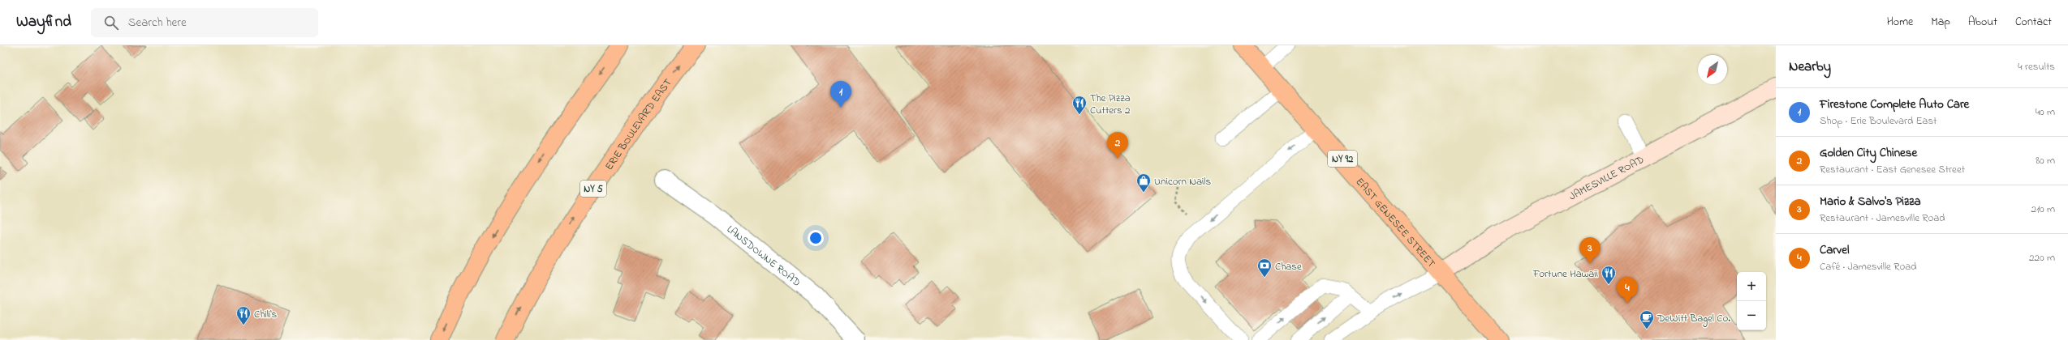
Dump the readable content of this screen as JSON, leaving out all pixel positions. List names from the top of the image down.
{
  "streets": {
    "main road": [
      "ERIE BOULEVARD EAST",
      "NY 92",
      "NY 5",
      "EAST GENESEE STREET"
    ],
    "street": ["JAMESVILLE ROAD", "LANSDOWNE ROAD"]
  },
  "crossings": [
    ["JAMESVILLE ROAD", "EAST GENESEE STREET"]
  ],
  "places": {
    "restaurant": ["The Pizza Cutters 2", "Fortune Hawaii", "Chili's"],
    "shop": ["Unicorn Nails"],
    "bank": ["Chase"],
    "cafe": ["DeWitt Bagel Co."]
  },
  "north": "bottom left",
  "page": {
    "header": "Wayfind",
    "search": "Search here",
    "nav": [
      "Home",
      "Map",
      "About",
      "Contact"
    ],
    "heading": ["Nearby", "4 results"],
    "pins": [
      "1",
      "2",
      "3",
      "4"
    ],
    "list": [
      {
        "mark": "1",
        "name": "Firestone Complete Auto Care",
        "note": "Shop · Erie Boulevard East",
        "value": "40 m"
      },
      {
        "mark": "2",
        "name": "Golden City Chinese",
        "note": "Restaurant · East Genesee Street",
        "value": "80 m"
      },
      {
        "mark": "3",
        "name": "Mario & Salvo's Pizza",
        "note": "Restaurant · Jamesville Road",
        "value": "210 m"
      },
      {
        "mark": "4",
        "name": "Carvel",
        "note": "Café · Jamesville Road",
        "value": "220 m"
      }
    ],
    "map_buttons": ["+", "−"]
  }
}
